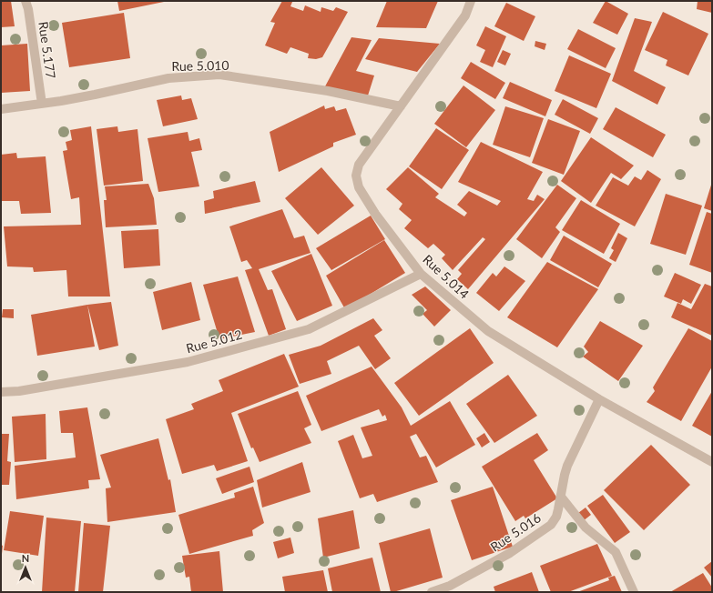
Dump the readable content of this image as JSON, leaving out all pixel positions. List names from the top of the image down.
{
  "streets": {
    "street": [
      "Rue 5.177",
      "Rue 5.010",
      "Rue 5.014",
      "Rue 5.012",
      "Rue 5.016"
    ]
  },
  "crossings": [
    ["Rue 5.177", "Rue 5.010"],
    ["Rue 5.010", "Rue 5.014"],
    ["Rue 5.014", "Rue 5.012"],
    ["Rue 5.014", "Rue 5.016"]
  ],
  "north": "top"
}
